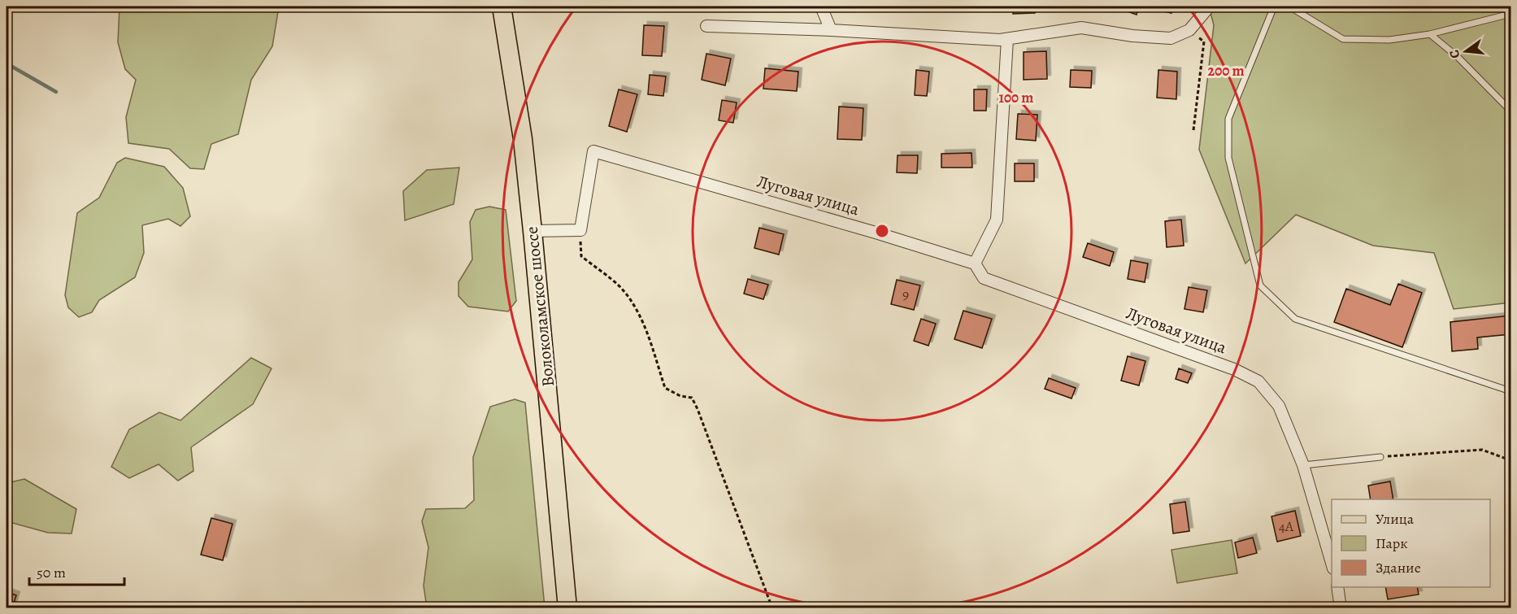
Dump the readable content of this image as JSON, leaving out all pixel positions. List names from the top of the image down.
{
  "streets": {
    "main road": ["Волоколамское шоссе"],
    "street": ["Луговая улица"]
  },
  "house_numbers": ["9", "4А"],
  "legend": ["Улица", "Парк", "Здание"],
  "scale_bar": "50 m",
  "north": "left",
  "rings": ["200 m", "100 m"]
}
